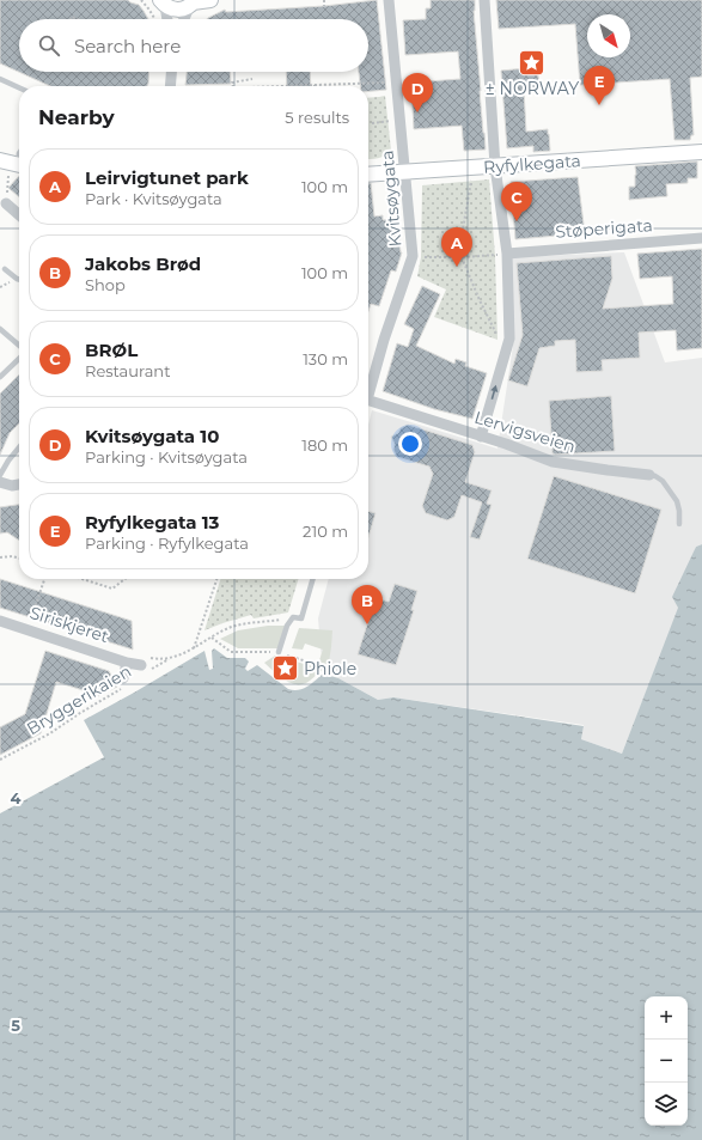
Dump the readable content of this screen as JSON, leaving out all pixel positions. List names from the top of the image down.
{
  "streets": {
    "street": [
      "Ryfylkegata",
      "Kvitsøygata",
      "Støperigata",
      "Lervigsveien",
      "Siriskjeret"
    ],
    "path": ["Bryggerikaien"]
  },
  "crossings": [
    ["Ryfylkegata", "Kvitsøygata"],
    ["Siriskjeret", "Bryggerikaien"]
  ],
  "places": {
    "place": ["± NORWAY", "Phiole"]
  },
  "north": "bottom right",
  "page": {
    "search": "Search here",
    "pins": [
      "E",
      "D",
      "C",
      "A",
      "B"
    ],
    "heading": ["Nearby", "5 results"],
    "list": [
      {
        "mark": "A",
        "name": "Leirvigtunet park",
        "note": "Park · Kvitsøygata",
        "value": "100 m"
      },
      {
        "mark": "B",
        "name": "Jakobs Brød",
        "note": "Shop",
        "value": "100 m"
      },
      {
        "mark": "C",
        "name": "BRØL",
        "note": "Restaurant",
        "value": "130 m"
      },
      {
        "mark": "D",
        "name": "Kvitsøygata 10",
        "note": "Parking · Kvitsøygata",
        "value": "180 m"
      },
      {
        "mark": "E",
        "name": "Ryfylkegata 13",
        "note": "Parking · Ryfylkegata",
        "value": "210 m"
      }
    ],
    "map_buttons": ["+", "−"]
  },
  "grid": {
    "rows": ["4", "5"]
  }
}
